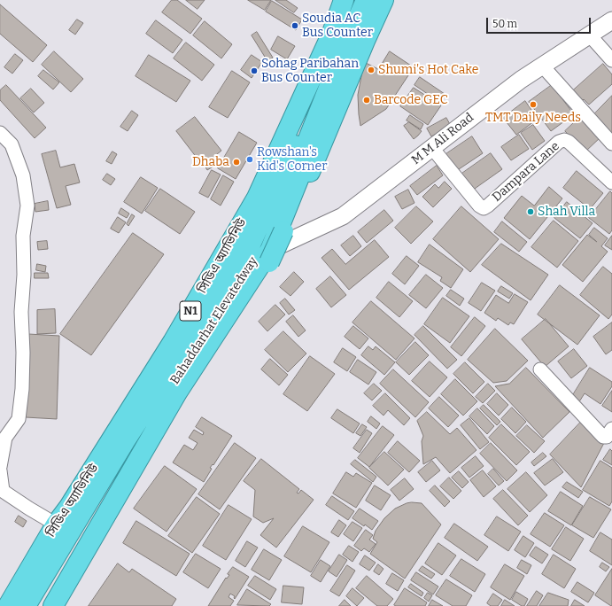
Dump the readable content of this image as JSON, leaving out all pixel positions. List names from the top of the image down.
{
  "streets": {
    "highway": ["সিডিএ অ্যাভিনিউ", "N1", "Bahaddarhat Elevatedway"],
    "street": ["M M Ali Road", "Dampara Lane"]
  },
  "crossings": [
    ["M M Ali Road", "Dampara Lane"]
  ],
  "places": [
    "Soudia AC Bus Counter",
    "Shumi's Hot Cake",
    "Sohag Paribahan Bus Counter",
    "Barcode GEC",
    "TMT Daily Needs",
    "Rowshan's Kid's Corner",
    "Dhaba",
    "Shah Villa"
  ],
  "scale_bar": "50 m"
}
